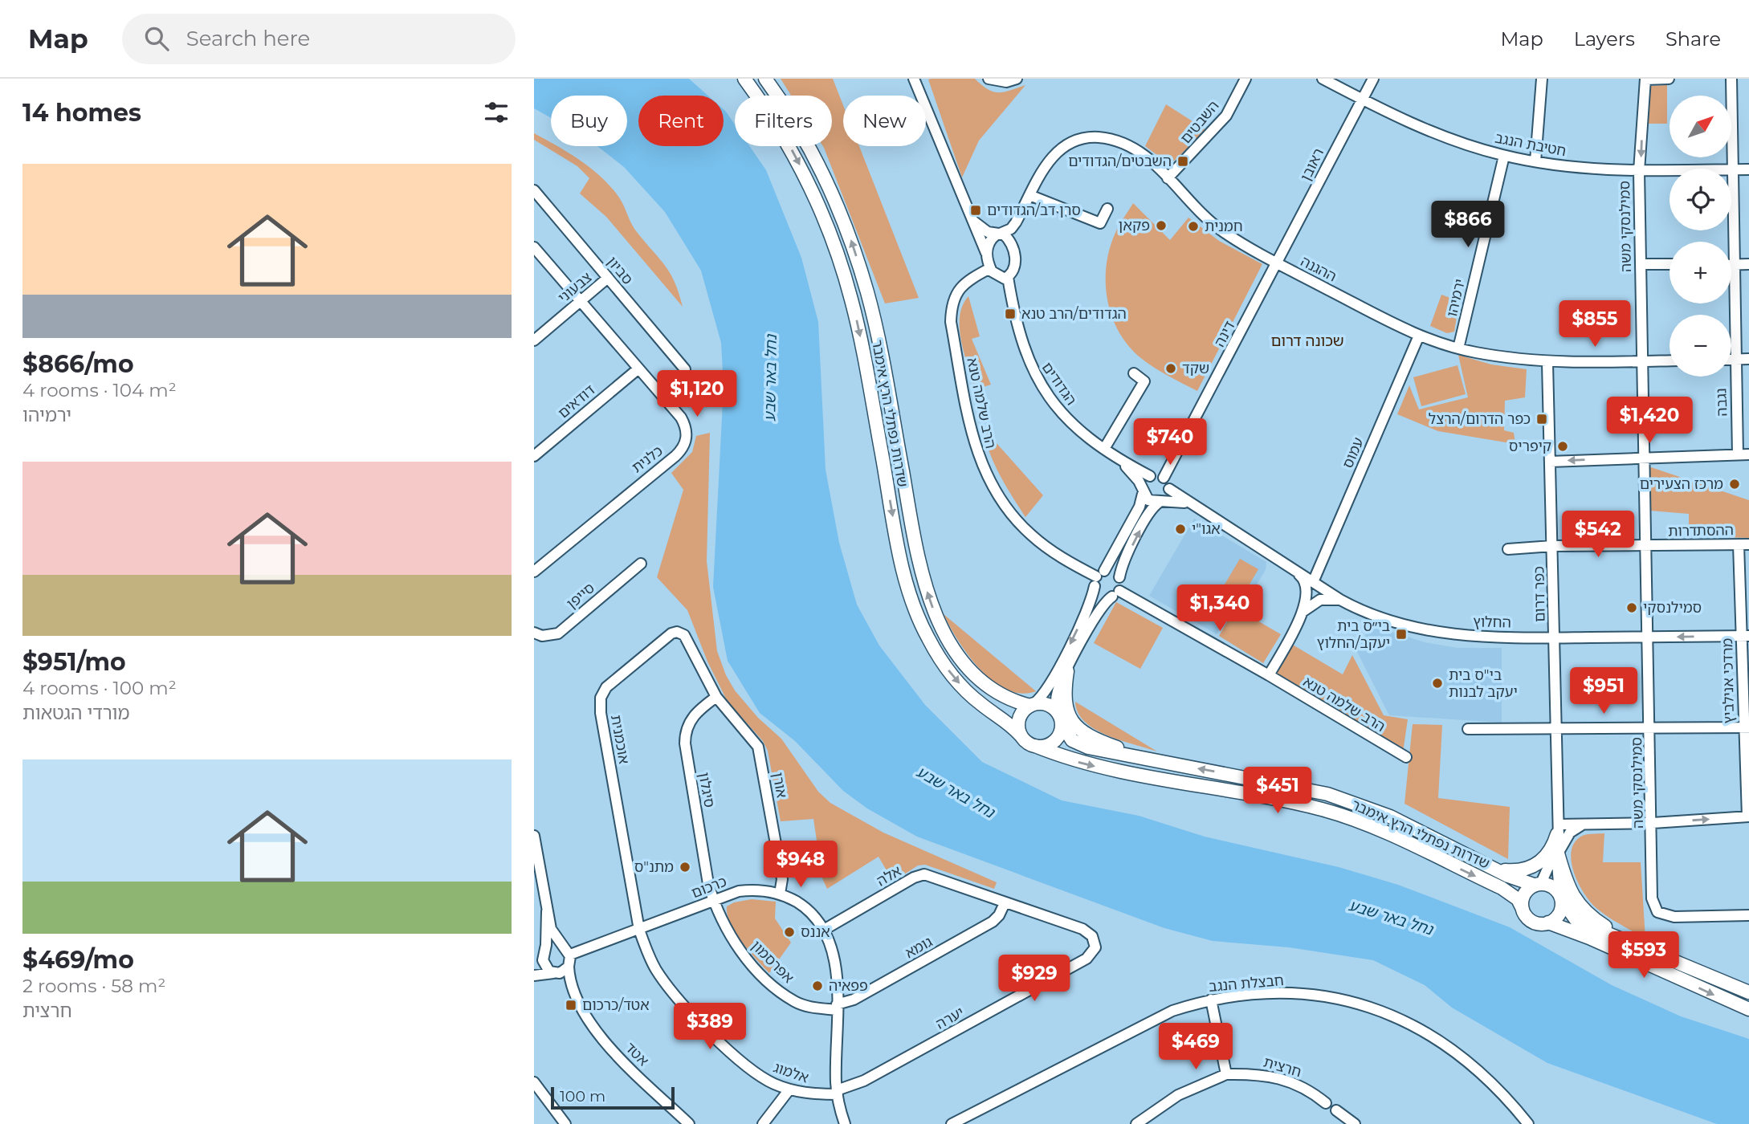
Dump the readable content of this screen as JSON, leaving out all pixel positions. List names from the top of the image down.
{
  "streets": {
    "main road": ["שדרות נפתלי הרץ אימבר"],
    "street": [
      "השבטים",
      "חטיבת הנגב",
      "ראובן",
      "סמילנסקי משה",
      "ההגנה",
      "סביון",
      "צבעוני",
      "ירמיהו",
      "דינה",
      "הגדודים",
      "דודאים",
      "נגבה",
      "הרב שלמה טנא",
      "עמוס",
      "כלנית",
      "ההסתדרות",
      "כפר דרום",
      "סייפן",
      "החלוץ",
      "מרדכי אנילביץ",
      "אוכמנית",
      "אורן",
      "סיגלון",
      "אלה",
      "כרכום",
      "גומא",
      "אפרסמון",
      "חבצלת הנגב",
      "יערה",
      "אטד",
      "חרצית",
      "אלמוג"
    ]
  },
  "crossings": [
    ["השבטים", "ההגנה"],
    ["חטיבת הנגב", "ראובן"],
    ["חטיבת הנגב", "סמילנסקי משה"],
    ["חטיבת הנגב", "ירמיהו"],
    ["חטיבת הנגב", "נגבה"],
    ["ראובן", "ההגנה"],
    ["ראובן", "דינה"],
    ["סמילנסקי משה", "ההגנה"],
    ["סמילנסקי משה", "ההסתדרות"],
    ["סמילנסקי משה", "החלוץ"],
    ["ההגנה", "ירמיהו"],
    ["ההגנה", "דינה"],
    ["ההגנה", "הגדודים"],
    ["ההגנה", "הרב שלמה טנא"],
    ["ההגנה", "עמוס"],
    ["ההגנה", "כפר דרום"],
    ["סביון", "צבעוני"],
    ["צבעוני", "כלנית"],
    ["דינה", "הגדודים"],
    ["הגדודים", "הרב שלמה טנא"],
    ["דודאים", "כלנית"],
    ["שדרות נפתלי הרץ אימבר", "כפר דרום"],
    ["עמוס", "החלוץ"],
    ["ההסתדרות", "כפר דרום"],
    ["ההסתדרות", "מרדכי אנילביץ"],
    ["כפר דרום", "החלוץ"],
    ["החלוץ", "מרדכי אנילביץ"],
    ["אוכמנית", "אורן"],
    ["אוכמנית", "סיגלון"],
    ["אוכמנית", "כרכום"],
    ["אוכמנית", "אלמוג"],
    ["אורן", "סיגלון"],
    ["אורן", "כרכום"],
    ["סיגלון", "כרכום"],
    ["סיגלון", "אפרסמון"],
    ["אלה", "כרכום"],
    ["אלה", "גומא"],
    ["אלה", "יערה"],
    ["כרכום", "גומא"],
    ["כרכום", "אפרסמון"],
    ["כרכום", "יערה"],
    ["כרכום", "אטד"],
    ["כרכום", "אלמוג"],
    ["גומא", "אפרסמון"],
    ["גומא", "יערה"],
    ["יערה", "אלמוג"]
  ],
  "districts": ["שכונה דרום"],
  "water": ["נחל באר שבע"],
  "places": {
    "transit": [
      "השבטים/הגדודים",
      "סרן דב/הגדודים",
      "הגדודים/הרב טנא",
      "כפר הדרום/הרצל",
      "בי״ס בית יעקב/החלוץ",
      "אטד/כרכום"
    ],
    "other": [
      "פקאן",
      "חמנית",
      "שקד",
      "קיפריס",
      "מרכז הצעירים",
      "אגו\"י",
      "סמילנסקי",
      "בי\"ס בית יעקב לבנות",
      "מתנ\"ס",
      "אננס",
      "פפאיה"
    ]
  },
  "scale_bar": "100 m",
  "north": "top right",
  "page": {
    "header": "Map",
    "search": "Search here",
    "nav": ["Map", "Layers", "Share"],
    "heading": "14 homes",
    "map_buttons": ["+", "−"],
    "chip": [
      "Buy",
      "Rent",
      "Filters",
      "New"
    ],
    "list": [
      {
        "name": "$866/mo",
        "note": "4 rooms · 104 m² · ירמיהו"
      },
      {
        "name": "$951/mo",
        "note": "4 rooms · 100 m² · מורדי הגטאות"
      },
      {
        "name": "$469/mo",
        "note": "2 rooms · 58 m² · חרצית"
      }
    ],
    "price": [
      "$866",
      "$855",
      "$1,120",
      "$1,420",
      "$740",
      "$542",
      "$1,340",
      "$951",
      "$451",
      "$948",
      "$593",
      "$929",
      "$389",
      "$469"
    ],
    "scale": "100 m"
  }
}
